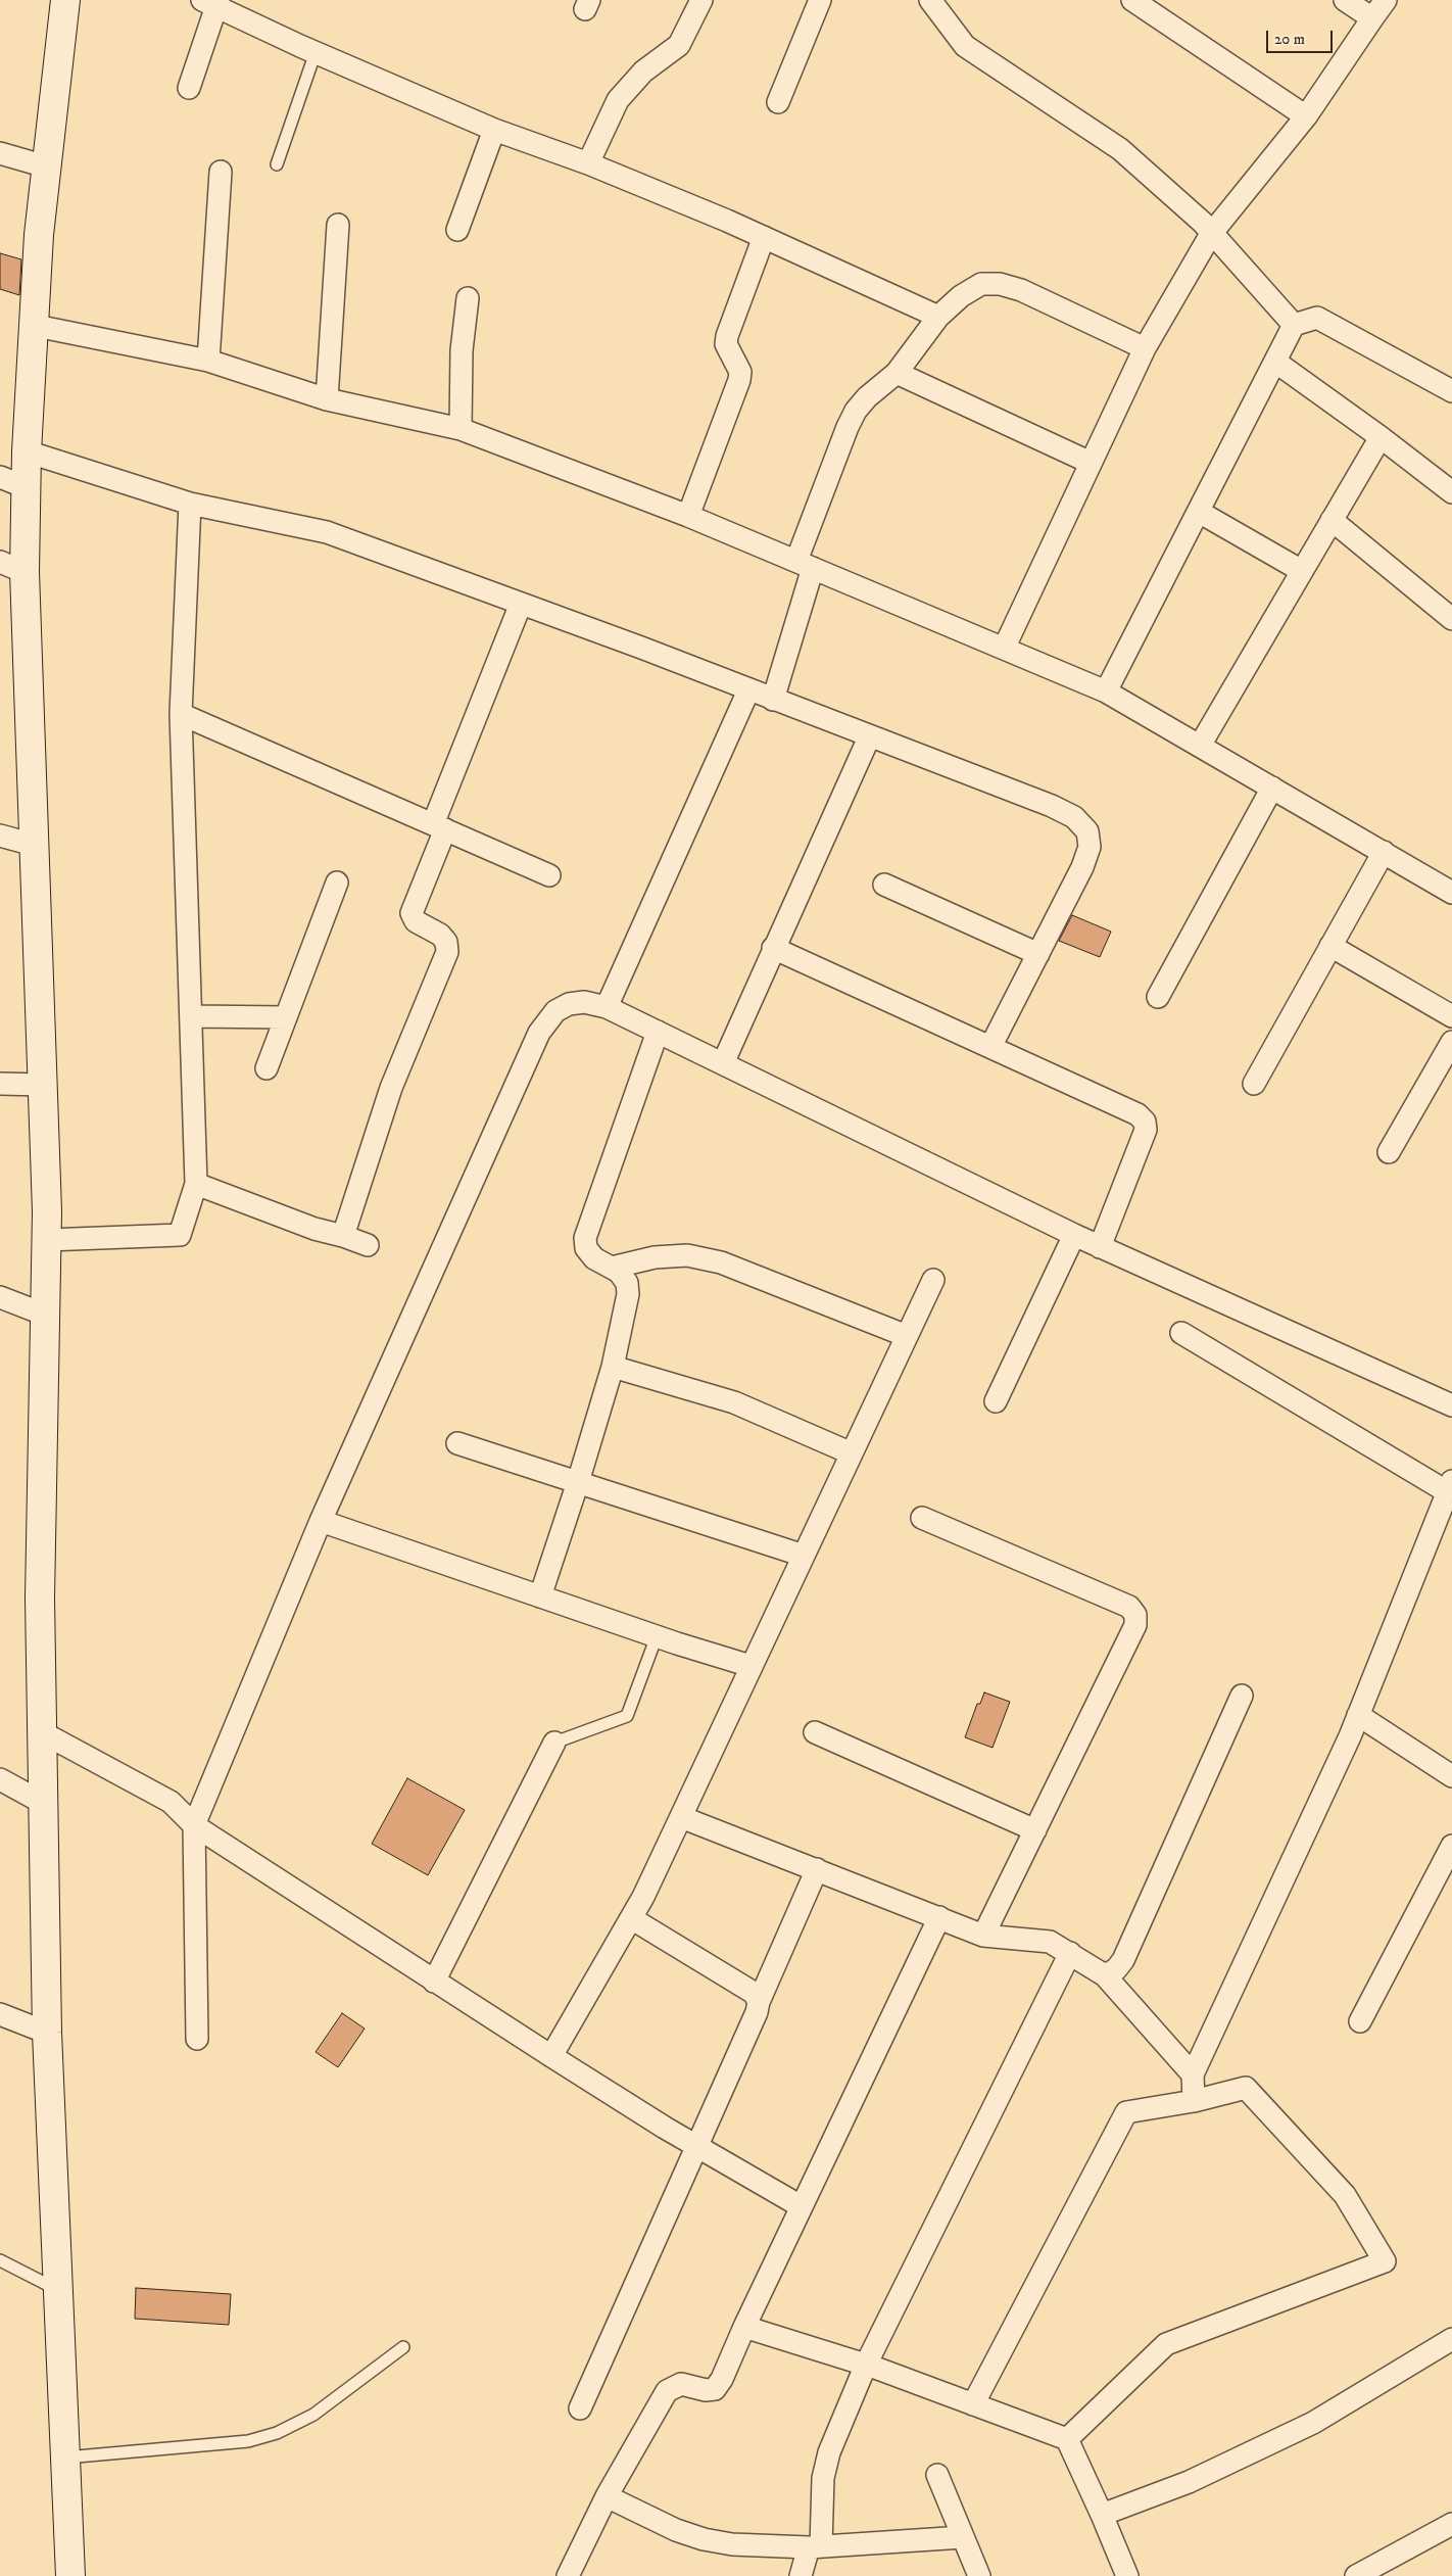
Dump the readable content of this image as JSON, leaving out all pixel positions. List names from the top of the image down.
{
  "scale_bar": "20 m"
}
